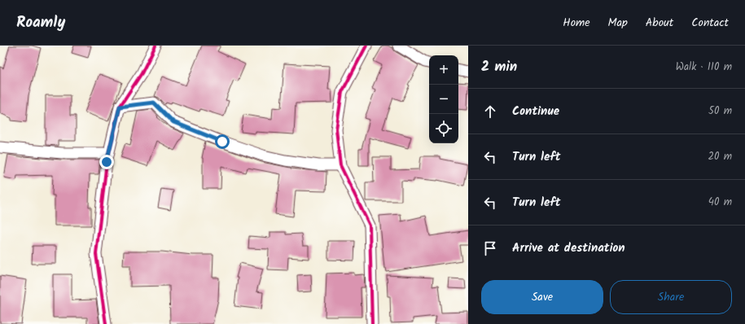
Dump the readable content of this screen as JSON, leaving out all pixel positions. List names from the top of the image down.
{
  "page": {
    "header": "Roamly",
    "nav": [
      "Home",
      "Map",
      "About",
      "Contact"
    ],
    "heading": ["2 min", "Walk · 110 m"],
    "map_buttons": ["+", "−"],
    "list": [
      ["Continue", "50 m"],
      ["Turn left", "20 m"],
      ["Turn left", "40 m"],
      "Arrive at destination"
    ],
    "buttons": ["Save", "Share"]
  }
}
